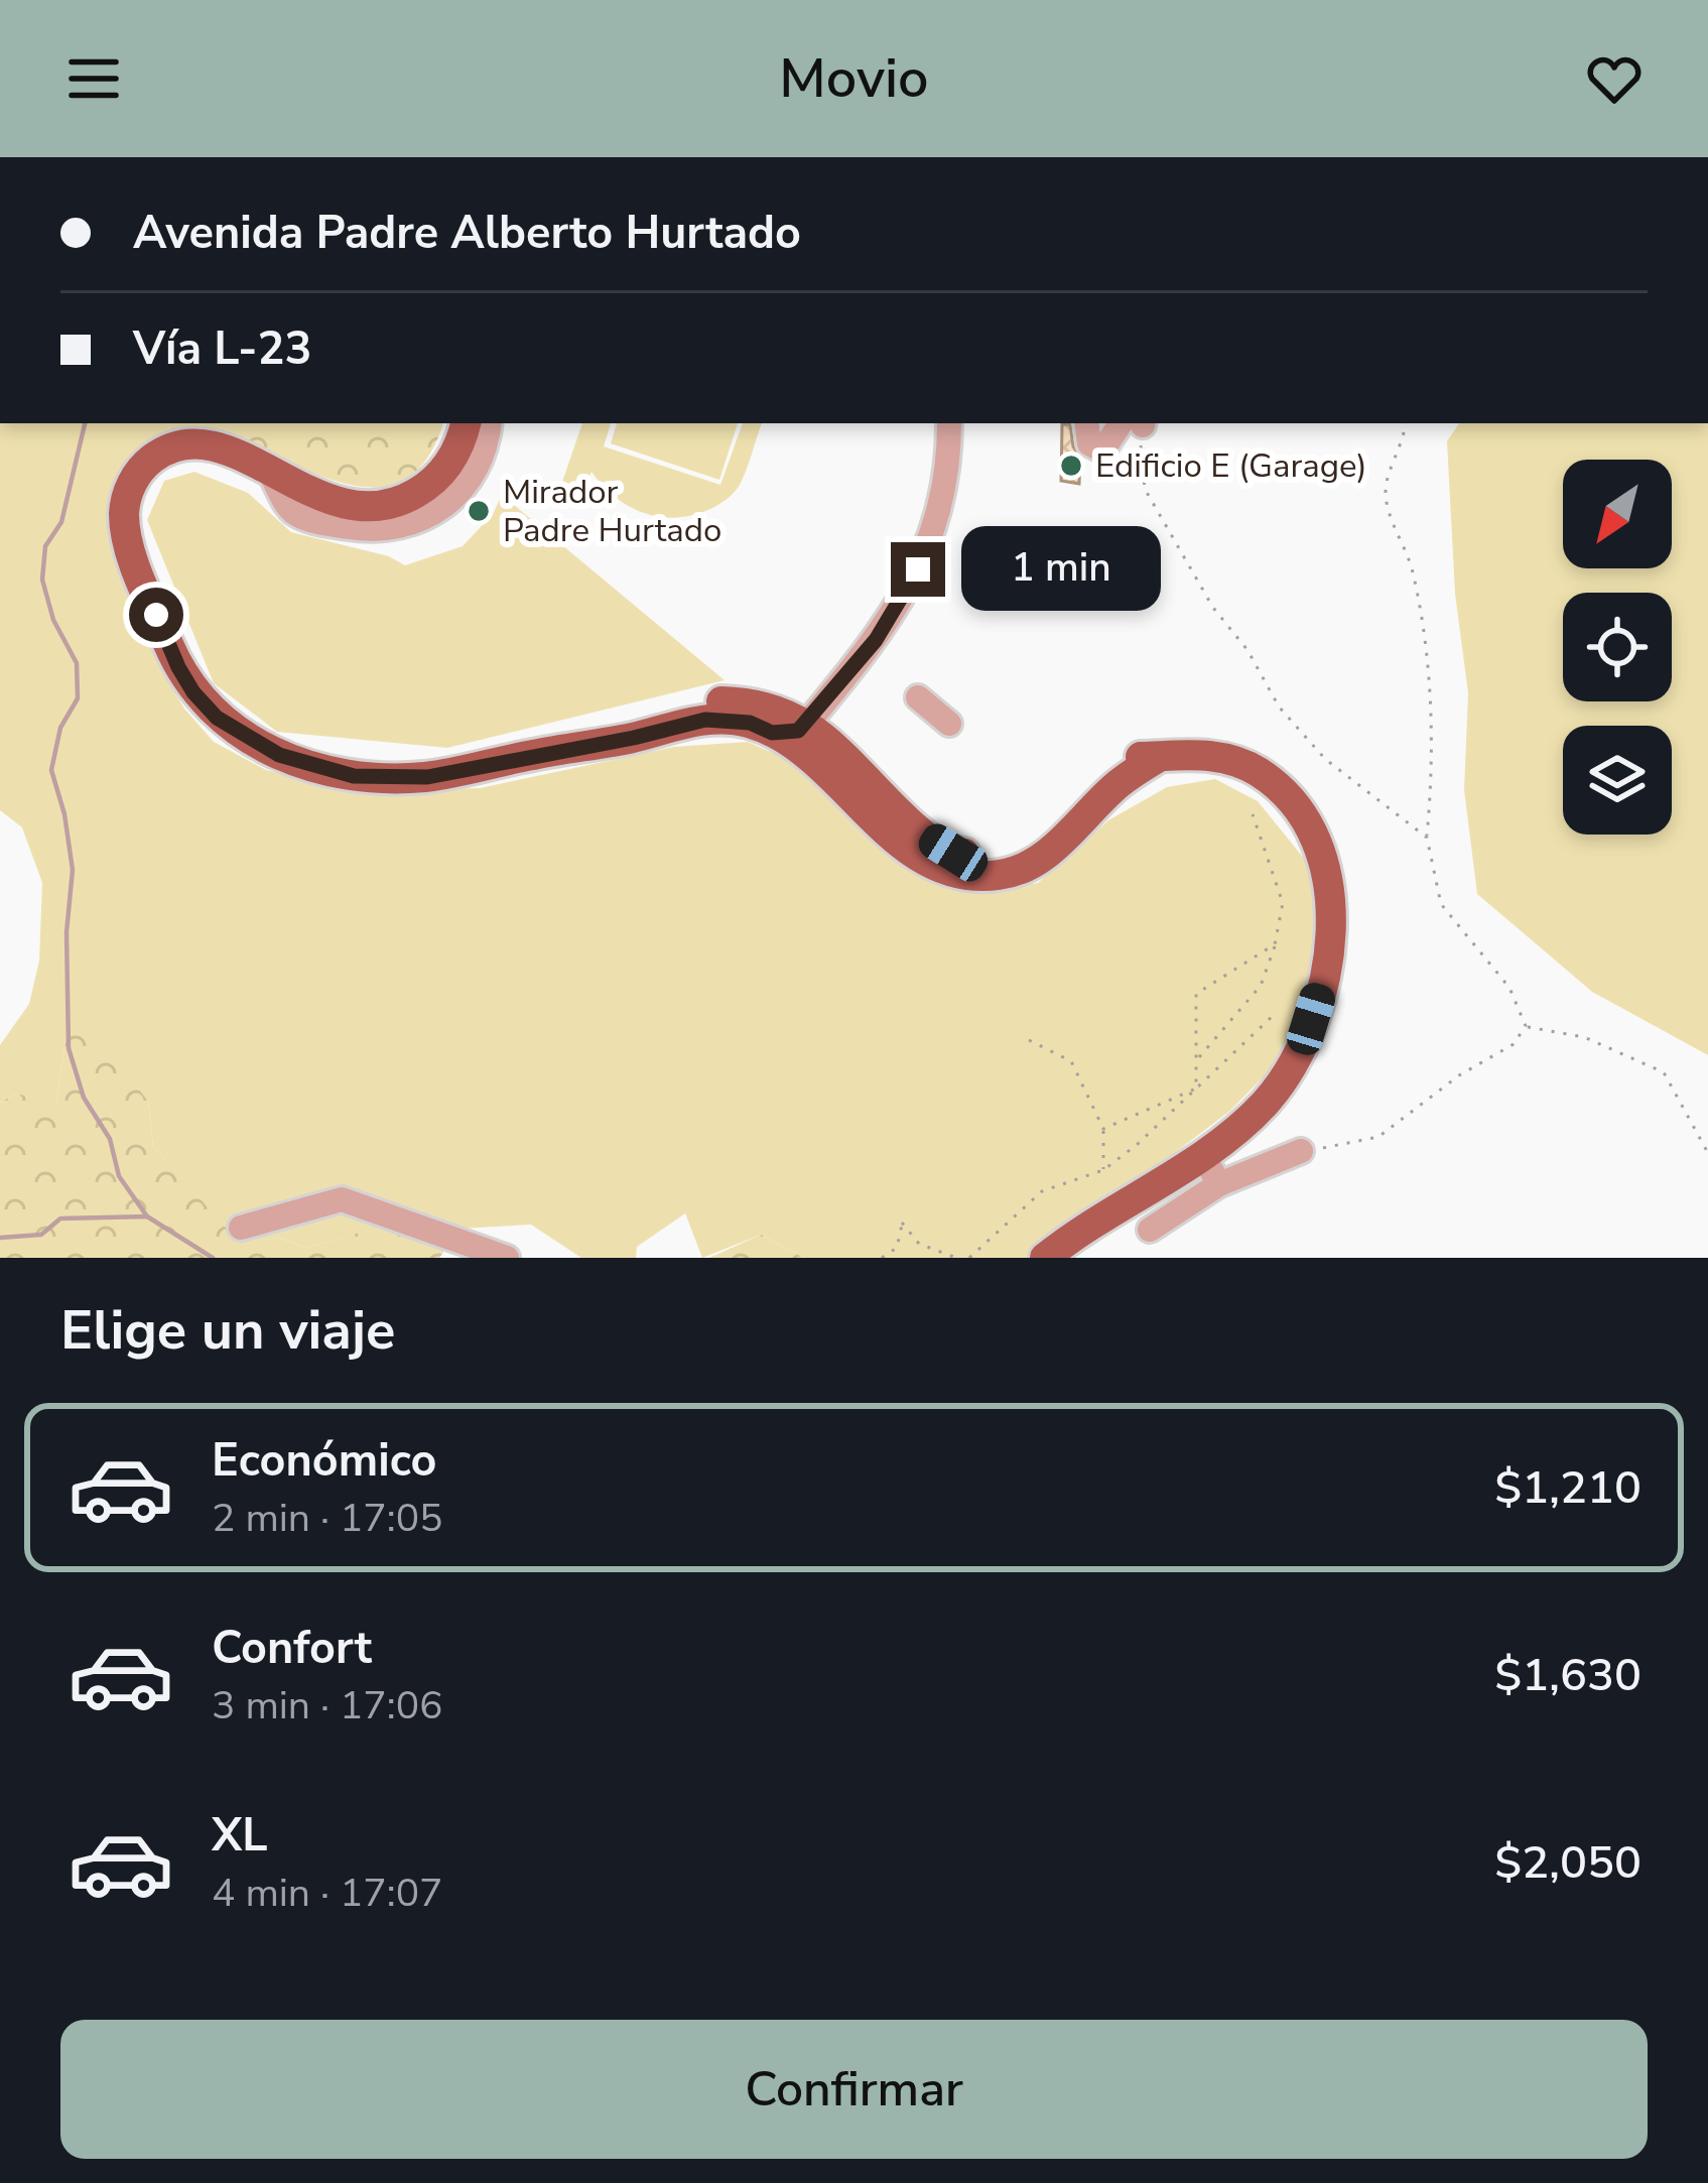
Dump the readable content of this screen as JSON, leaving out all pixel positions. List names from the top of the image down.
{
  "places": ["Edificio E (Garage)", "Mirador Padre Hurtado"],
  "north": "bottom left",
  "page": {
    "header": "Movio",
    "banner": ["Avenida Padre Alberto Hurtado", "Vía L-23"],
    "bubble": "1 min",
    "heading": "Elige un viaje",
    "list": [
      {
        "name": "Económico",
        "note": "2 min · 17:05",
        "value": "$1,210"
      },
      {
        "name": "Confort",
        "note": "3 min · 17:06",
        "value": "$1,630"
      },
      {
        "name": "XL",
        "note": "4 min · 17:07",
        "value": "$2,050"
      }
    ],
    "buttons": "Confirmar"
  }
}
